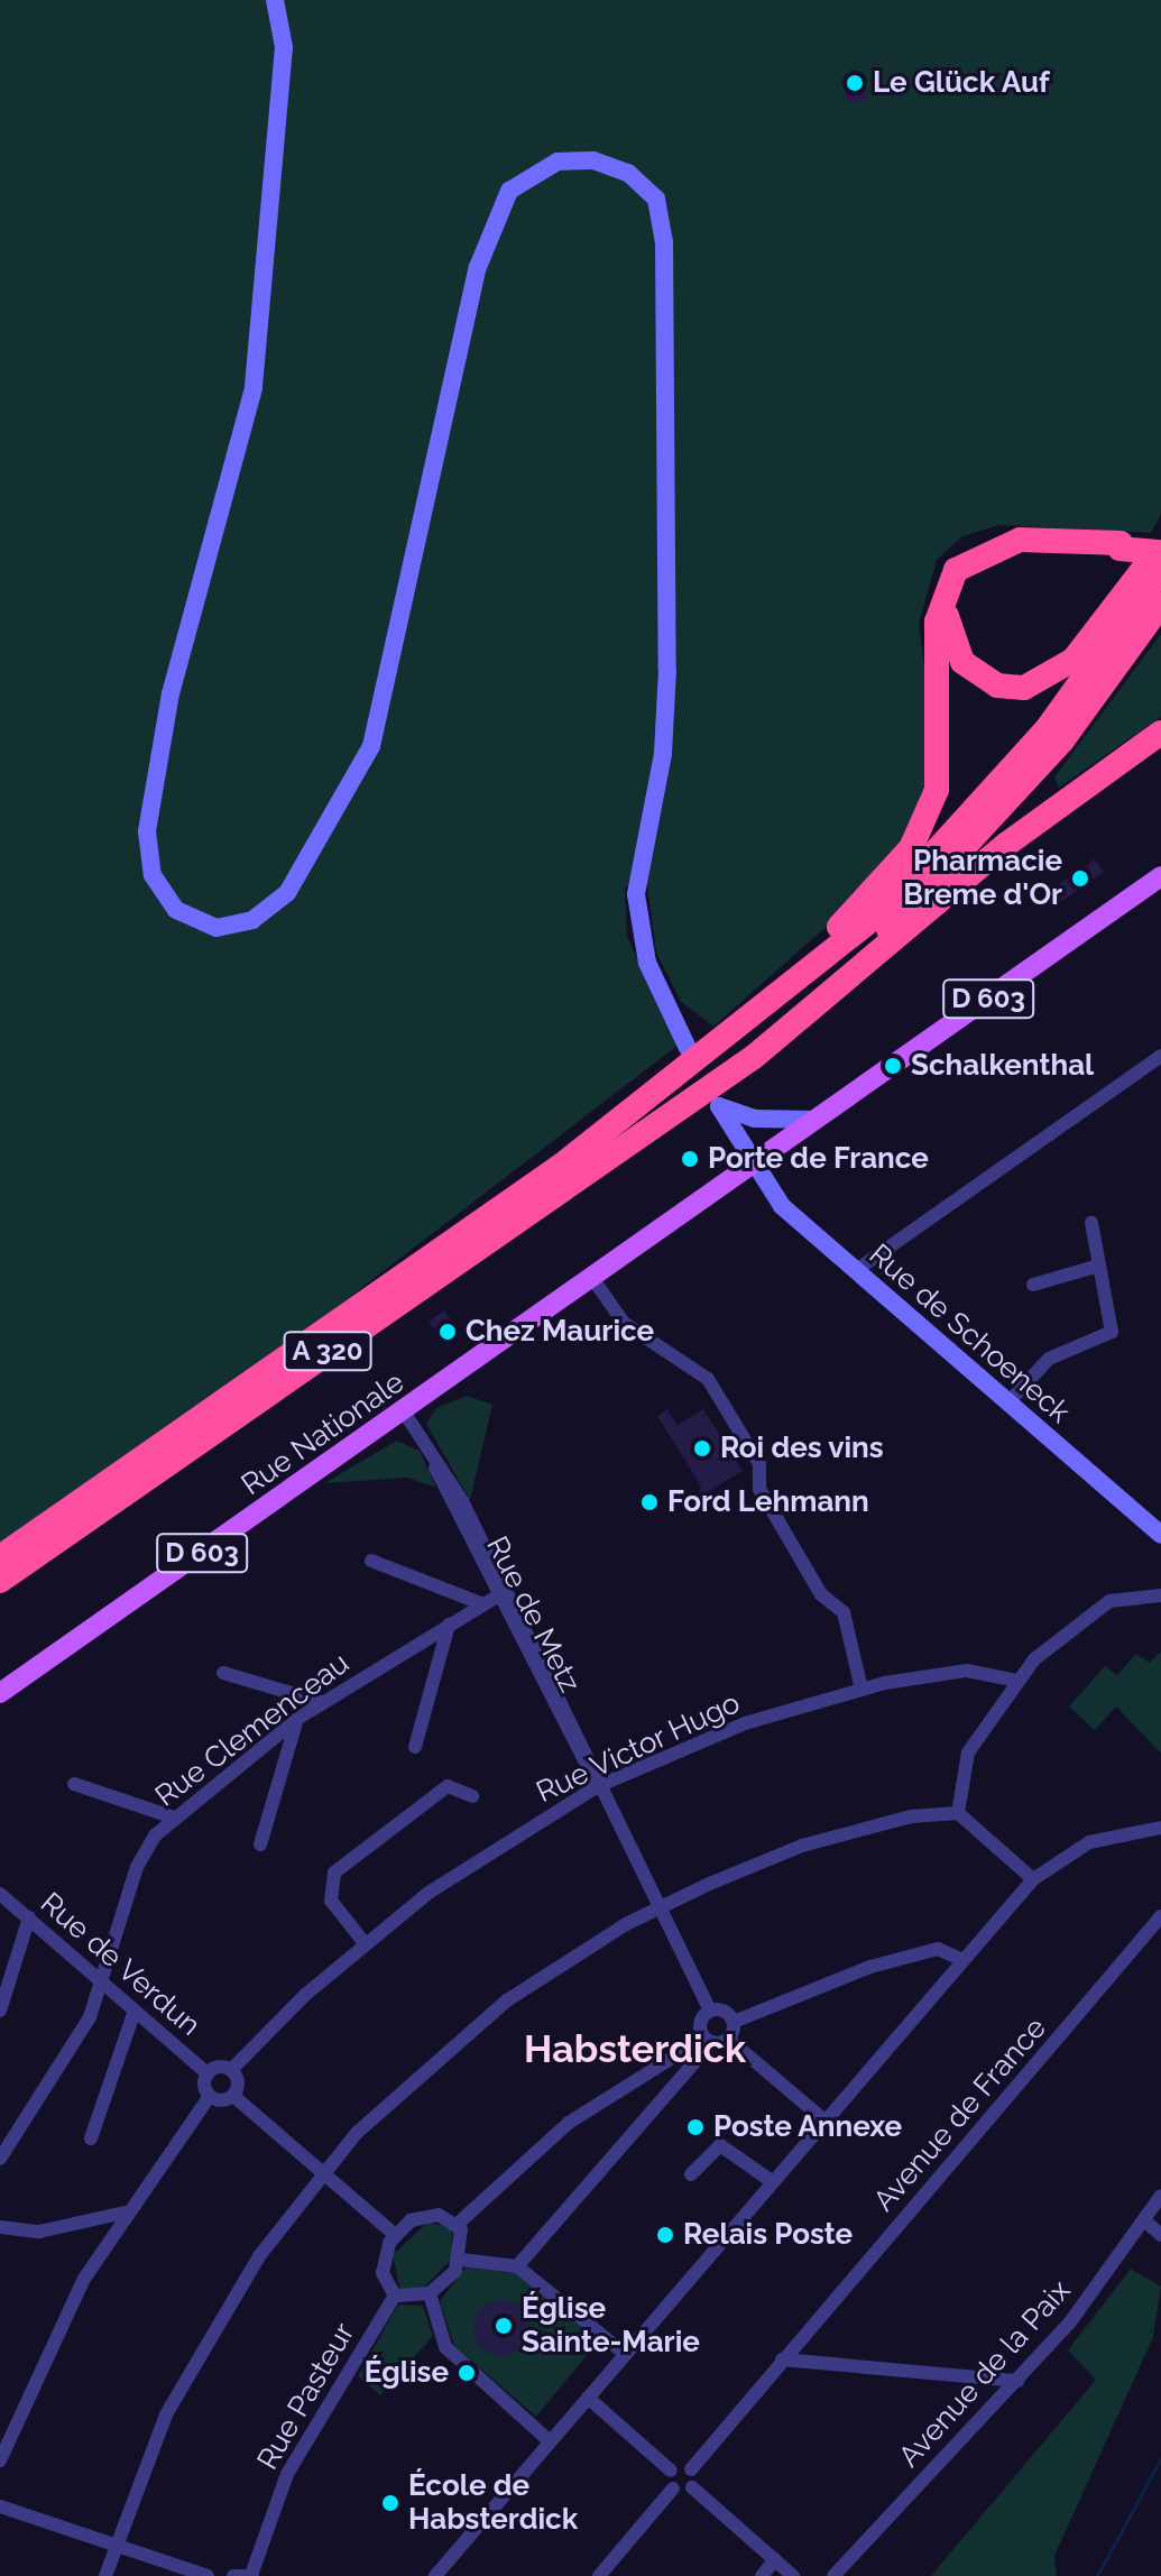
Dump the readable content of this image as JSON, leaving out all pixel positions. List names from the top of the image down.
{
  "streets": {
    "highway": ["A 320"],
    "main road": ["D 603", "Rue de Schoeneck", "Rue Nationale"],
    "street": [
      "Rue de Metz",
      "Rue Clemenceau",
      "Rue Victor Hugo",
      "Rue de Verdun",
      "Avenue de France",
      "Avenue de la Paix",
      "Rue Pasteur"
    ]
  },
  "crossings": [
    ["Rue de Schoeneck", "Rue Nationale"],
    ["Rue Nationale", "Rue de Metz"],
    ["Rue de Metz", "Rue Clemenceau"],
    ["Rue de Metz", "Rue Victor Hugo"],
    ["Rue Clemenceau", "Rue de Verdun"],
    ["Rue Victor Hugo", "Rue de Verdun"]
  ],
  "districts": ["Habsterdick"],
  "places": [
    "Le Glück Auf",
    "Pharmacie Breme d'Or",
    "Schalkenthal",
    "Porte de France",
    "Chez Maurice",
    "Roi des vins",
    "Ford Lehmann",
    "Poste Annexe",
    "Relais Poste",
    "Église Sainte-Marie",
    "Église",
    "École de Habsterdick"
  ]
}
